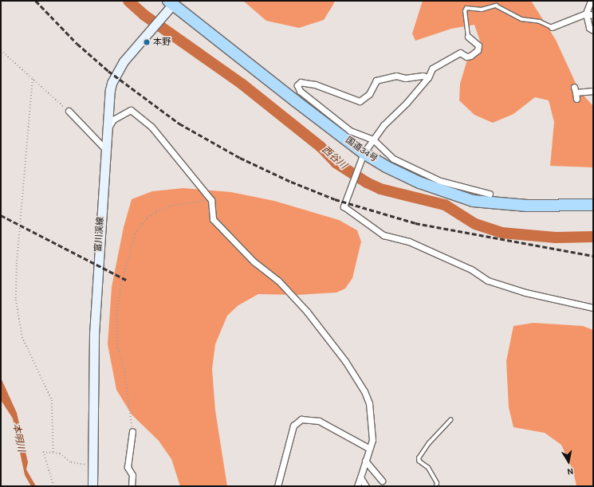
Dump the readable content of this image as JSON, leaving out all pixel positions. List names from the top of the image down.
{
  "streets": {
    "highway": ["国道34号"],
    "main road": ["富川渓線"]
  },
  "crossings": [
    ["国道34号", "富川渓線"]
  ],
  "water": ["西谷川", "本明川"],
  "places": ["本野"],
  "north": "bottom"
}
